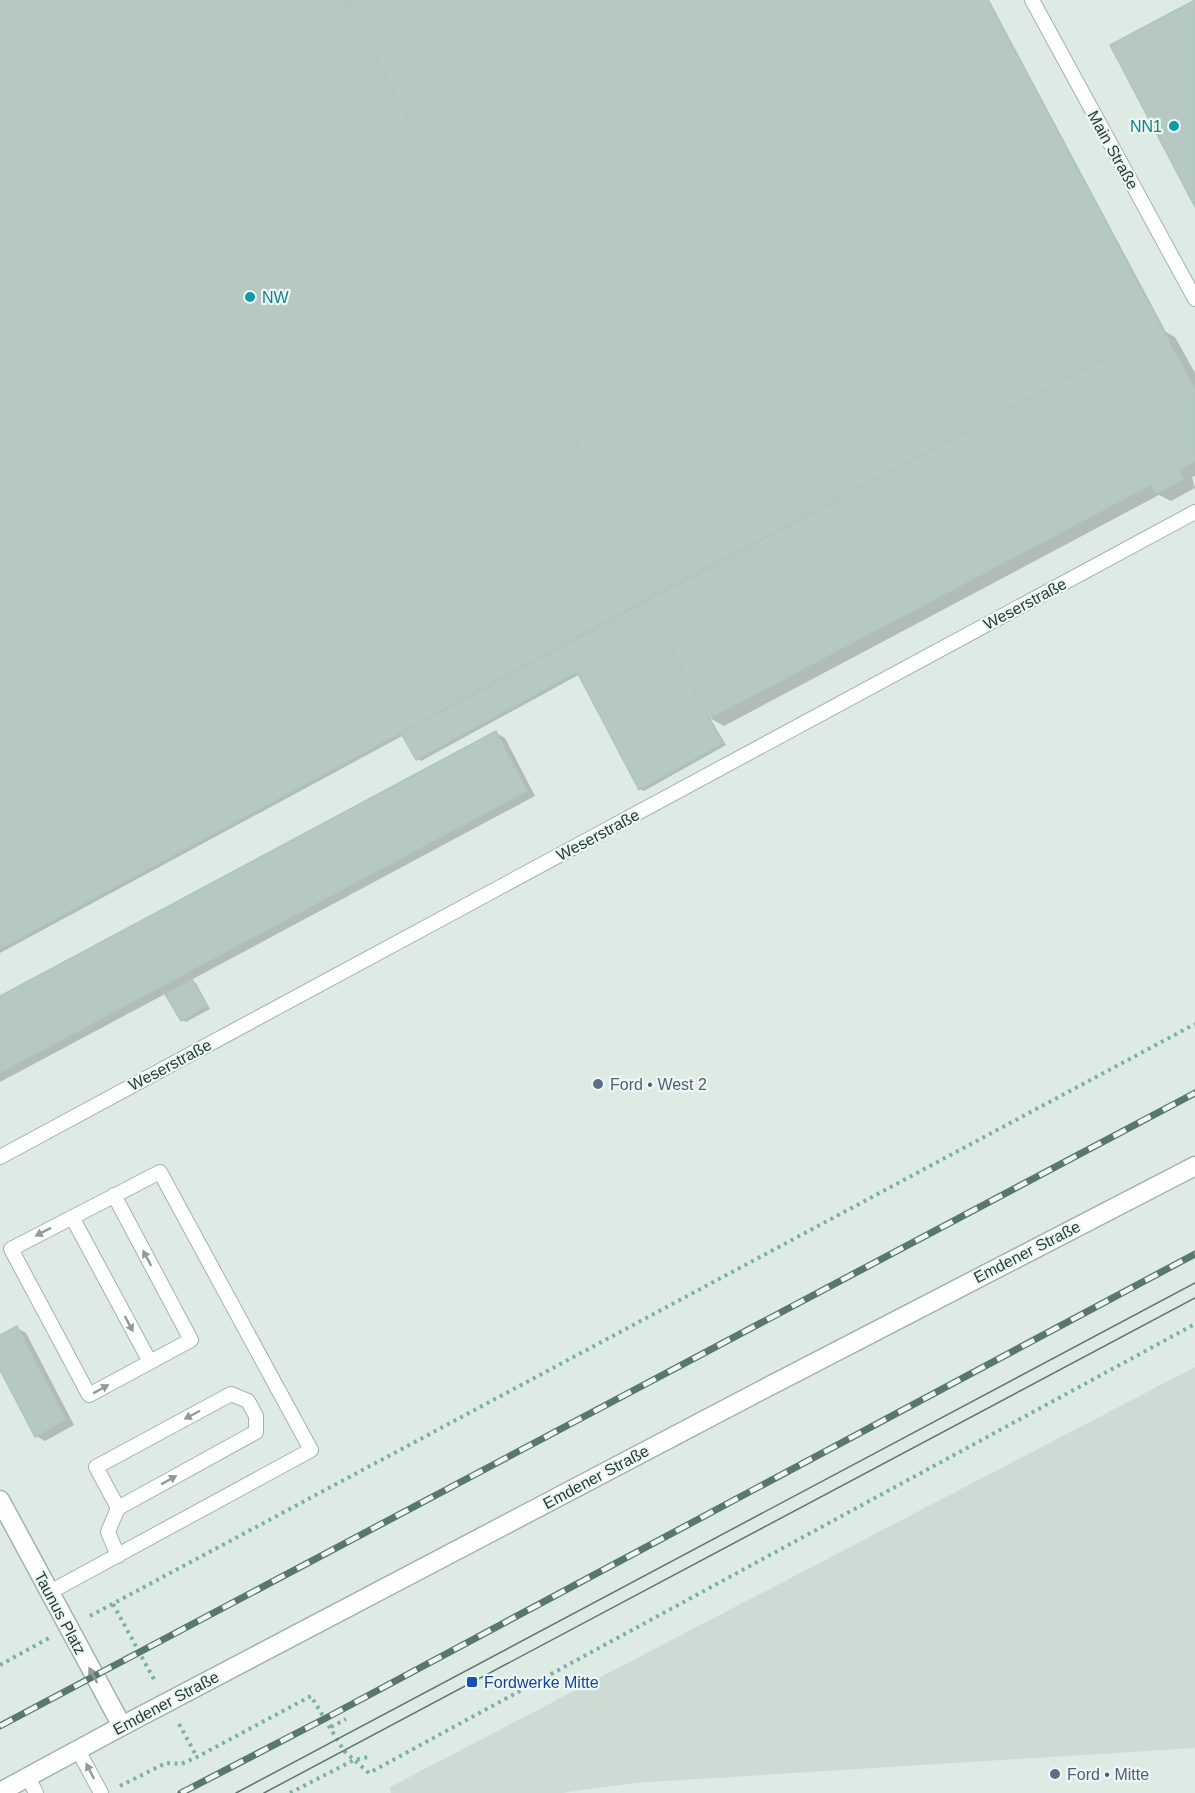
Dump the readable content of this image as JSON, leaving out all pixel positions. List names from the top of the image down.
{
  "streets": {
    "street": ["Emdener Straße", "Taunus Platz"],
    "lane": ["Main Straße", "Weserstraße"]
  },
  "crossings": [
    ["Emdener Straße", "Taunus Platz"]
  ],
  "one_way": ["Taunus Platz"],
  "places": {
    "other": [
      "NN1",
      "NW",
      "Ford • West 2",
      "Ford • Mitte"
    ],
    "transit": ["Fordwerke Mitte"]
  }
}
